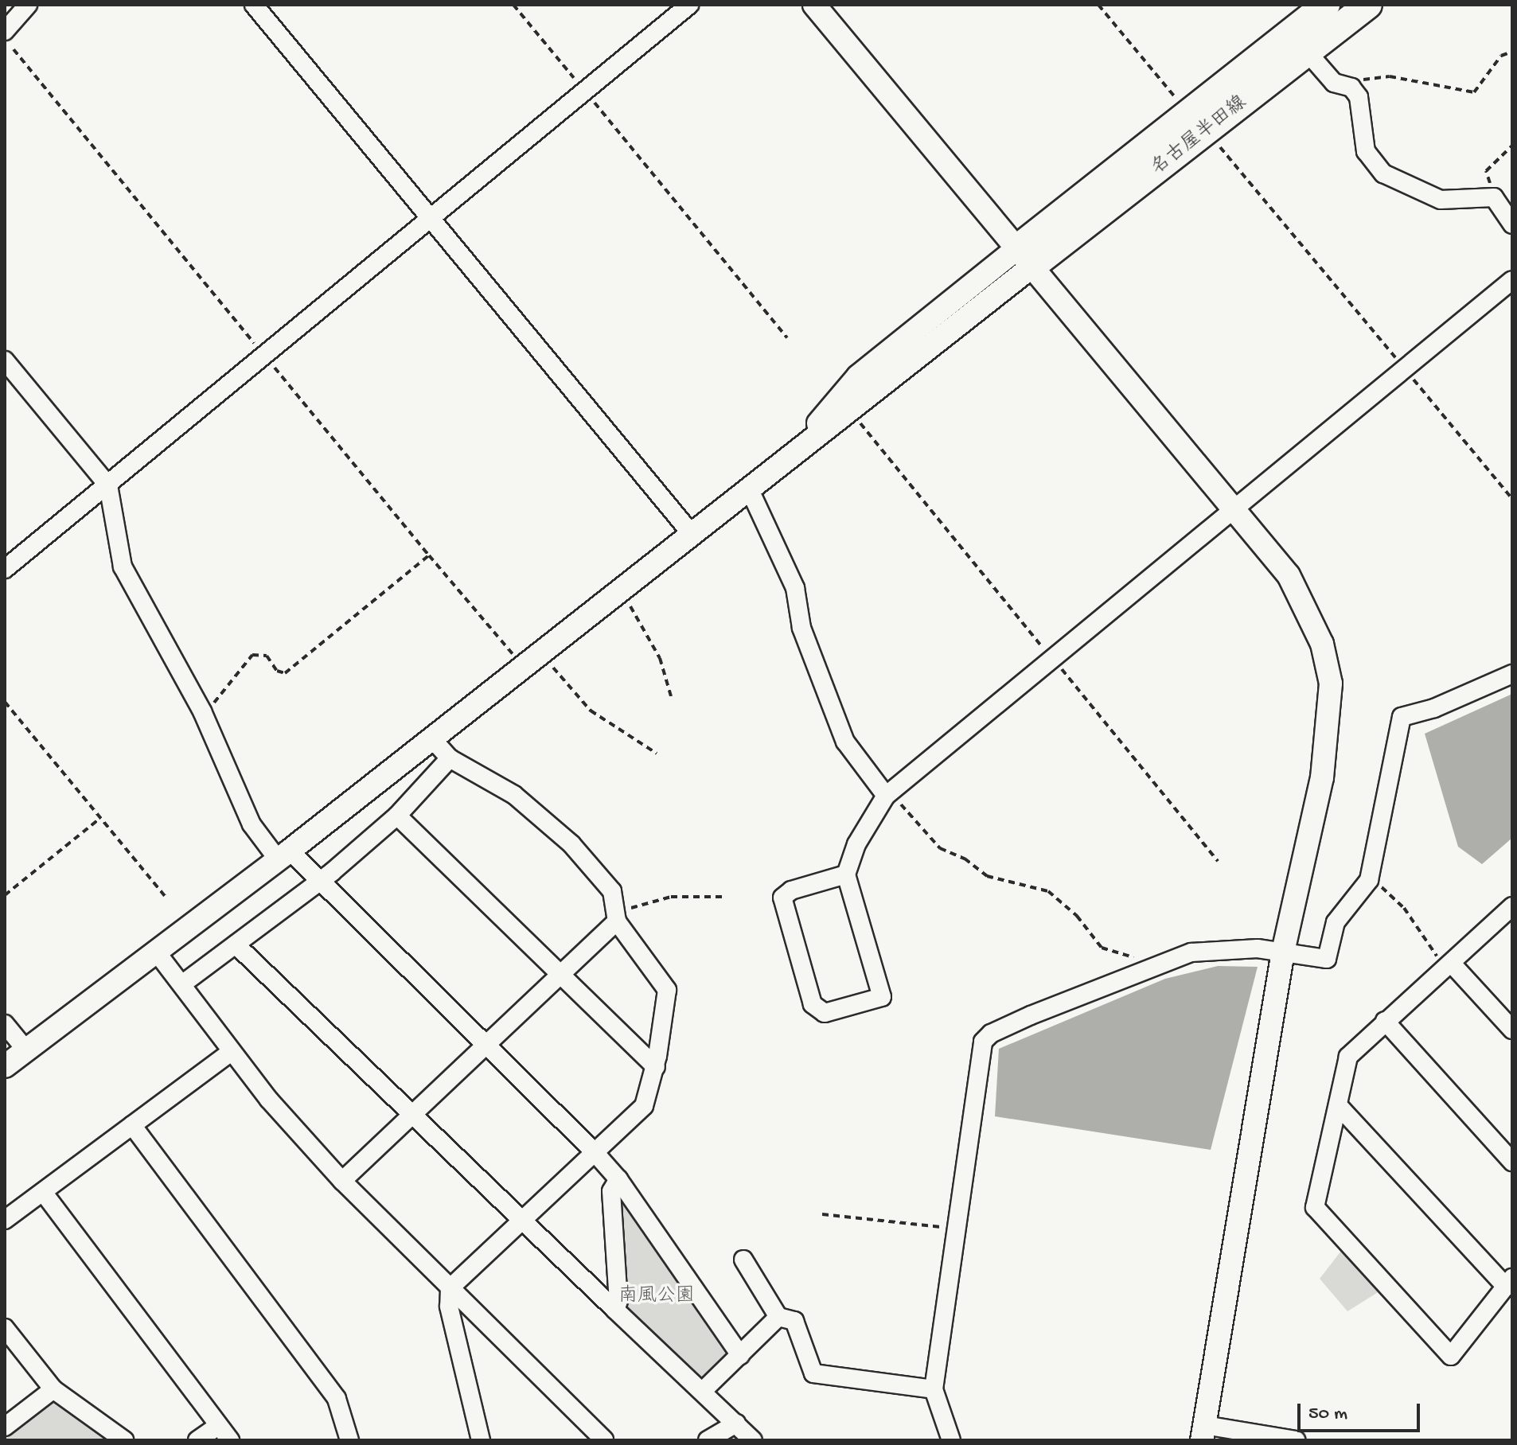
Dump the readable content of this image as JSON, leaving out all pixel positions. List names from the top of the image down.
{
  "streets": {
    "main road": ["名古屋半田線"]
  },
  "parks": ["南風公園"],
  "scale_bar": "50 m"
}
